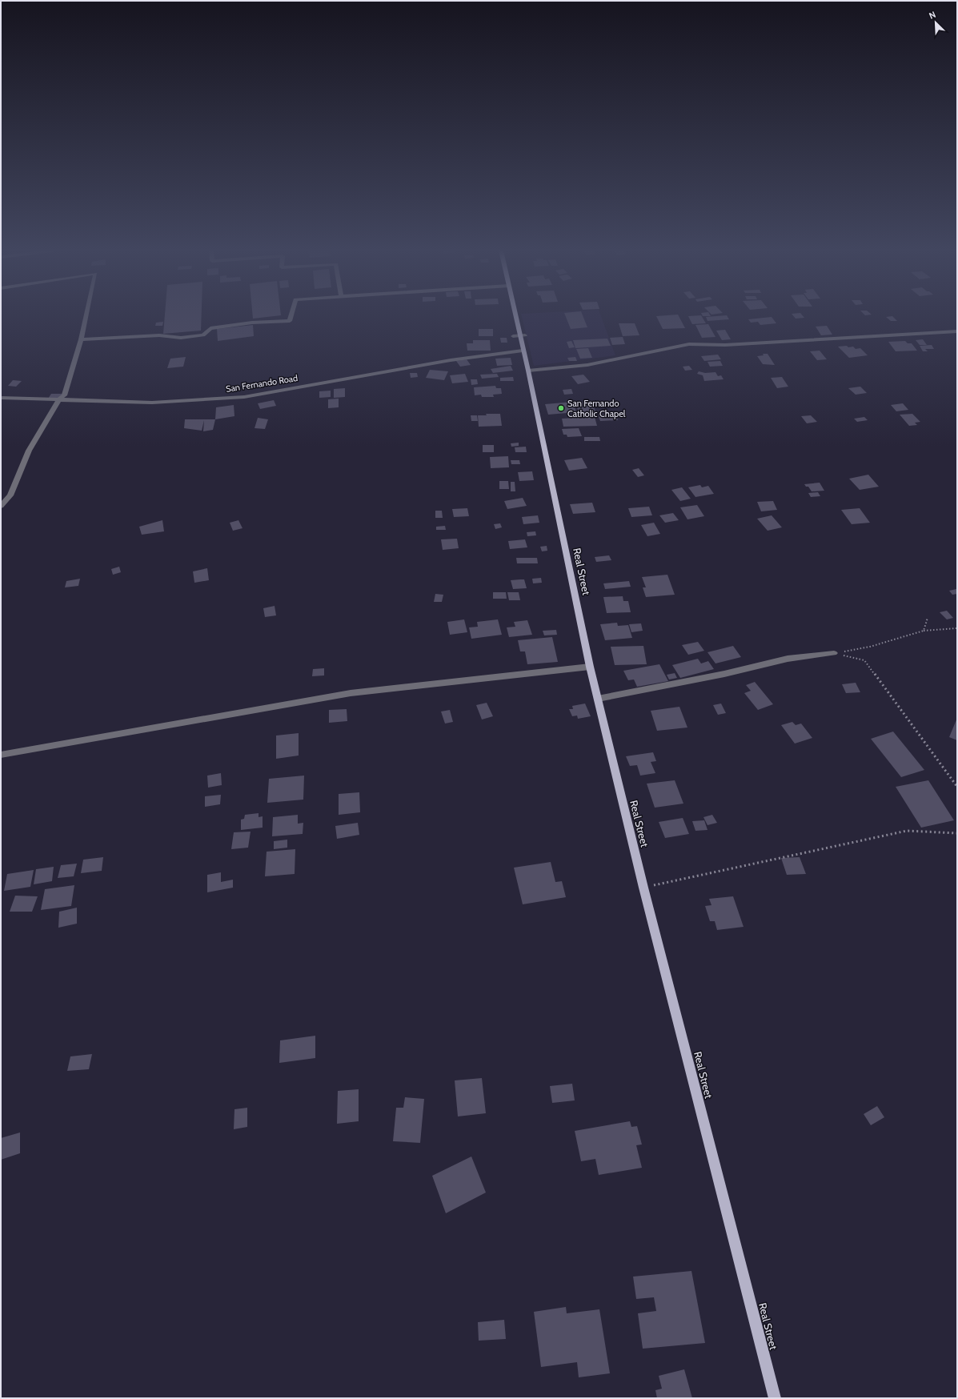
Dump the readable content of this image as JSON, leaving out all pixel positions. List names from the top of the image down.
{
  "streets": {
    "main road": ["Real Street"],
    "street": ["San Fernando Road"]
  },
  "crossings": [
    ["San Fernando Road", "Real Street"]
  ],
  "places": ["San Fernando Catholic Chapel"],
  "north": "top left"
}
